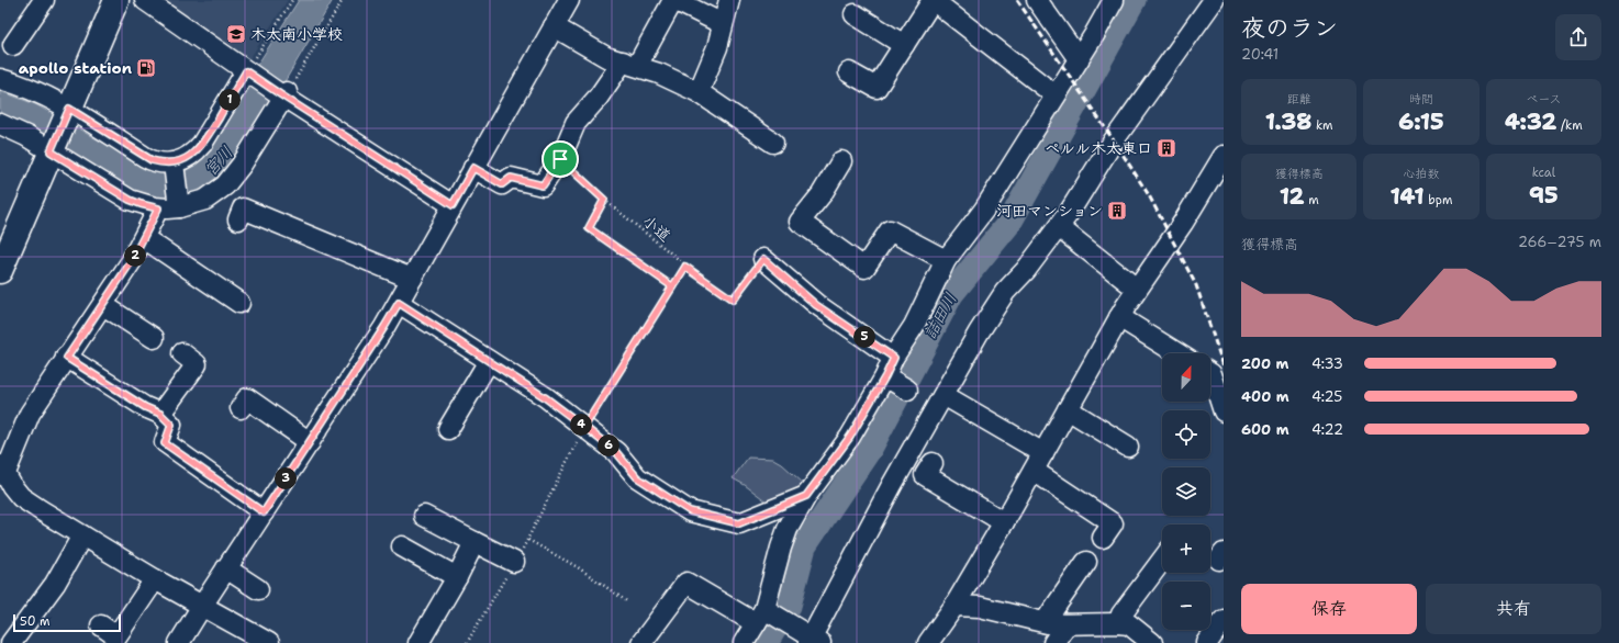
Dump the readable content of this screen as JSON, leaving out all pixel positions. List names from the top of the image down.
{
  "streets": {
    "path": ["小道"]
  },
  "water": ["宮川", "詰田川"],
  "places": {
    "school or university": ["木太南小学校"],
    "fuel station": ["apollo station"],
    "building": ["ペルル木太東口", "河田マンション"]
  },
  "scale_bar": "50 m",
  "north": "top",
  "page": {
    "heading": ["夜のラン", "20:41"],
    "stats": [
      ["距離", "1.38 km"],
      ["時間", "6:15"],
      ["ペース", "4:32 /km"],
      ["獲得標高", "12 m"],
      ["心拍数", "141 bpm"],
      ["kcal", "95"]
    ],
    "pins": [
      "1",
      "2",
      "5",
      "4",
      "6",
      "3"
    ],
    "chart": ["獲得標高", "266–275 m"],
    "list": [
      {
        "name": "200 m",
        "note": "4:33"
      },
      {
        "name": "400 m",
        "note": "4:25"
      },
      {
        "name": "600 m",
        "note": "4:22"
      }
    ],
    "map_buttons": ["+", "−"],
    "buttons": ["保存", "共有"],
    "scale": "50 m"
  }
}
